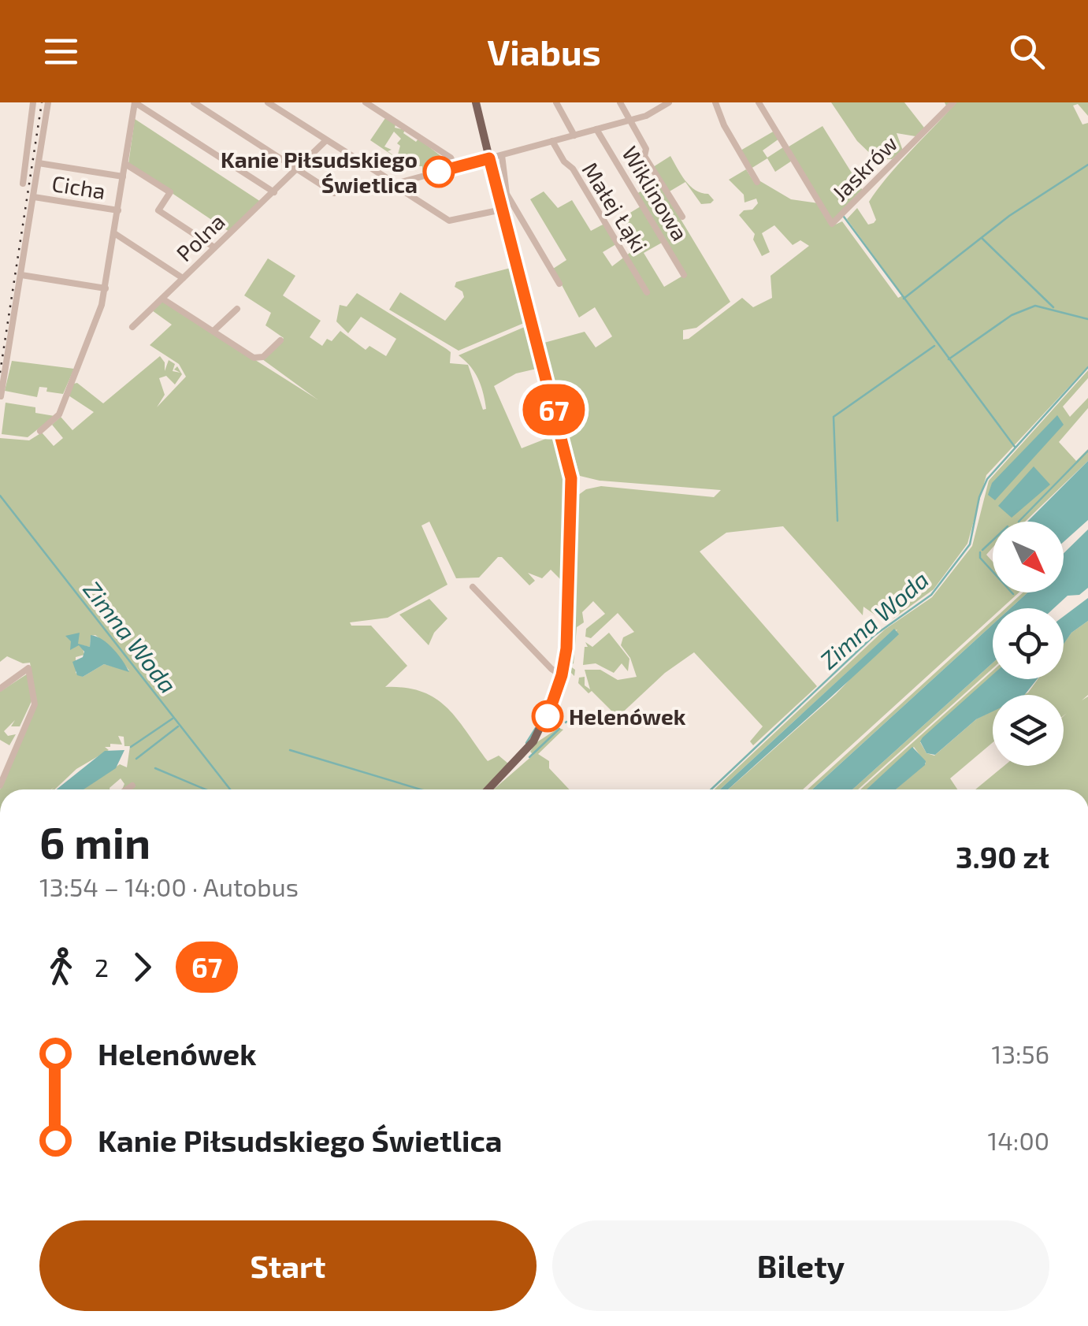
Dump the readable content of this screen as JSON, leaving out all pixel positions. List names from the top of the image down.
{
  "streets": {
    "street": [
      "Jaskrów",
      "Cicha",
      "Wiklinowa",
      "Małej Łąki",
      "Polna"
    ]
  },
  "water": ["Zimna Woda"],
  "places": ["Kanie Piłsudskiego Świetlica", "Helenówek"],
  "lines": ["bus line 67"],
  "north": "bottom right",
  "page": {
    "header": "Viabus",
    "on_map": "67",
    "heading": ["6 min", "13:54 – 14:00 · Autobus", "3.90 zł"],
    "legs": ["2", "67"],
    "list": [
      {
        "name": "Helenówek",
        "value": "13:56"
      },
      {
        "name": "Kanie Piłsudskiego Świetlica",
        "value": "14:00"
      }
    ],
    "buttons": ["Start", "Bilety"]
  }
}
